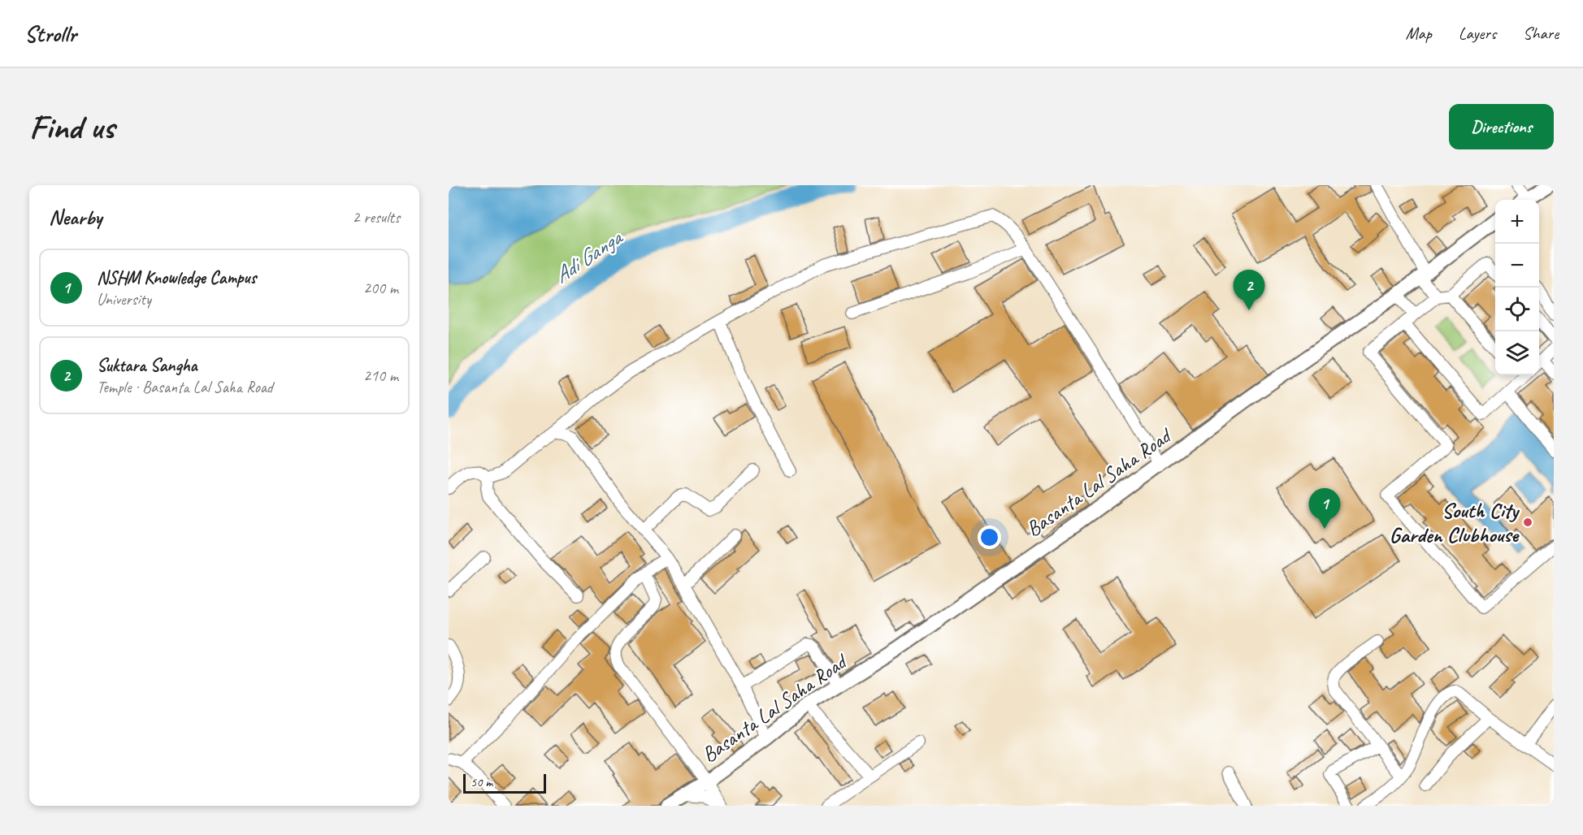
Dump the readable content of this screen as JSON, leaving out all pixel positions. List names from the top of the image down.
{
  "streets": {
    "main road": ["Basanta Lal Saha Road"]
  },
  "water": ["Adi Ganga"],
  "places": ["South City Garden Clubhouse"],
  "scale_bar": "50 m",
  "page": {
    "header": "Strollr",
    "nav": ["Map", "Layers", "Share"],
    "buttons": "Directions",
    "title": "Find us",
    "heading": ["Nearby", "2 results"],
    "map_buttons": ["+", "−"],
    "list": [
      {
        "mark": "1",
        "name": "NSHM Knowledge Campus",
        "note": "University",
        "value": "200 m"
      },
      {
        "mark": "2",
        "name": "Suktara Sangha",
        "note": "Temple · Basanta Lal Saha Road",
        "value": "210 m"
      }
    ],
    "pins": ["2", "1"],
    "scale": "50 m"
  }
}
